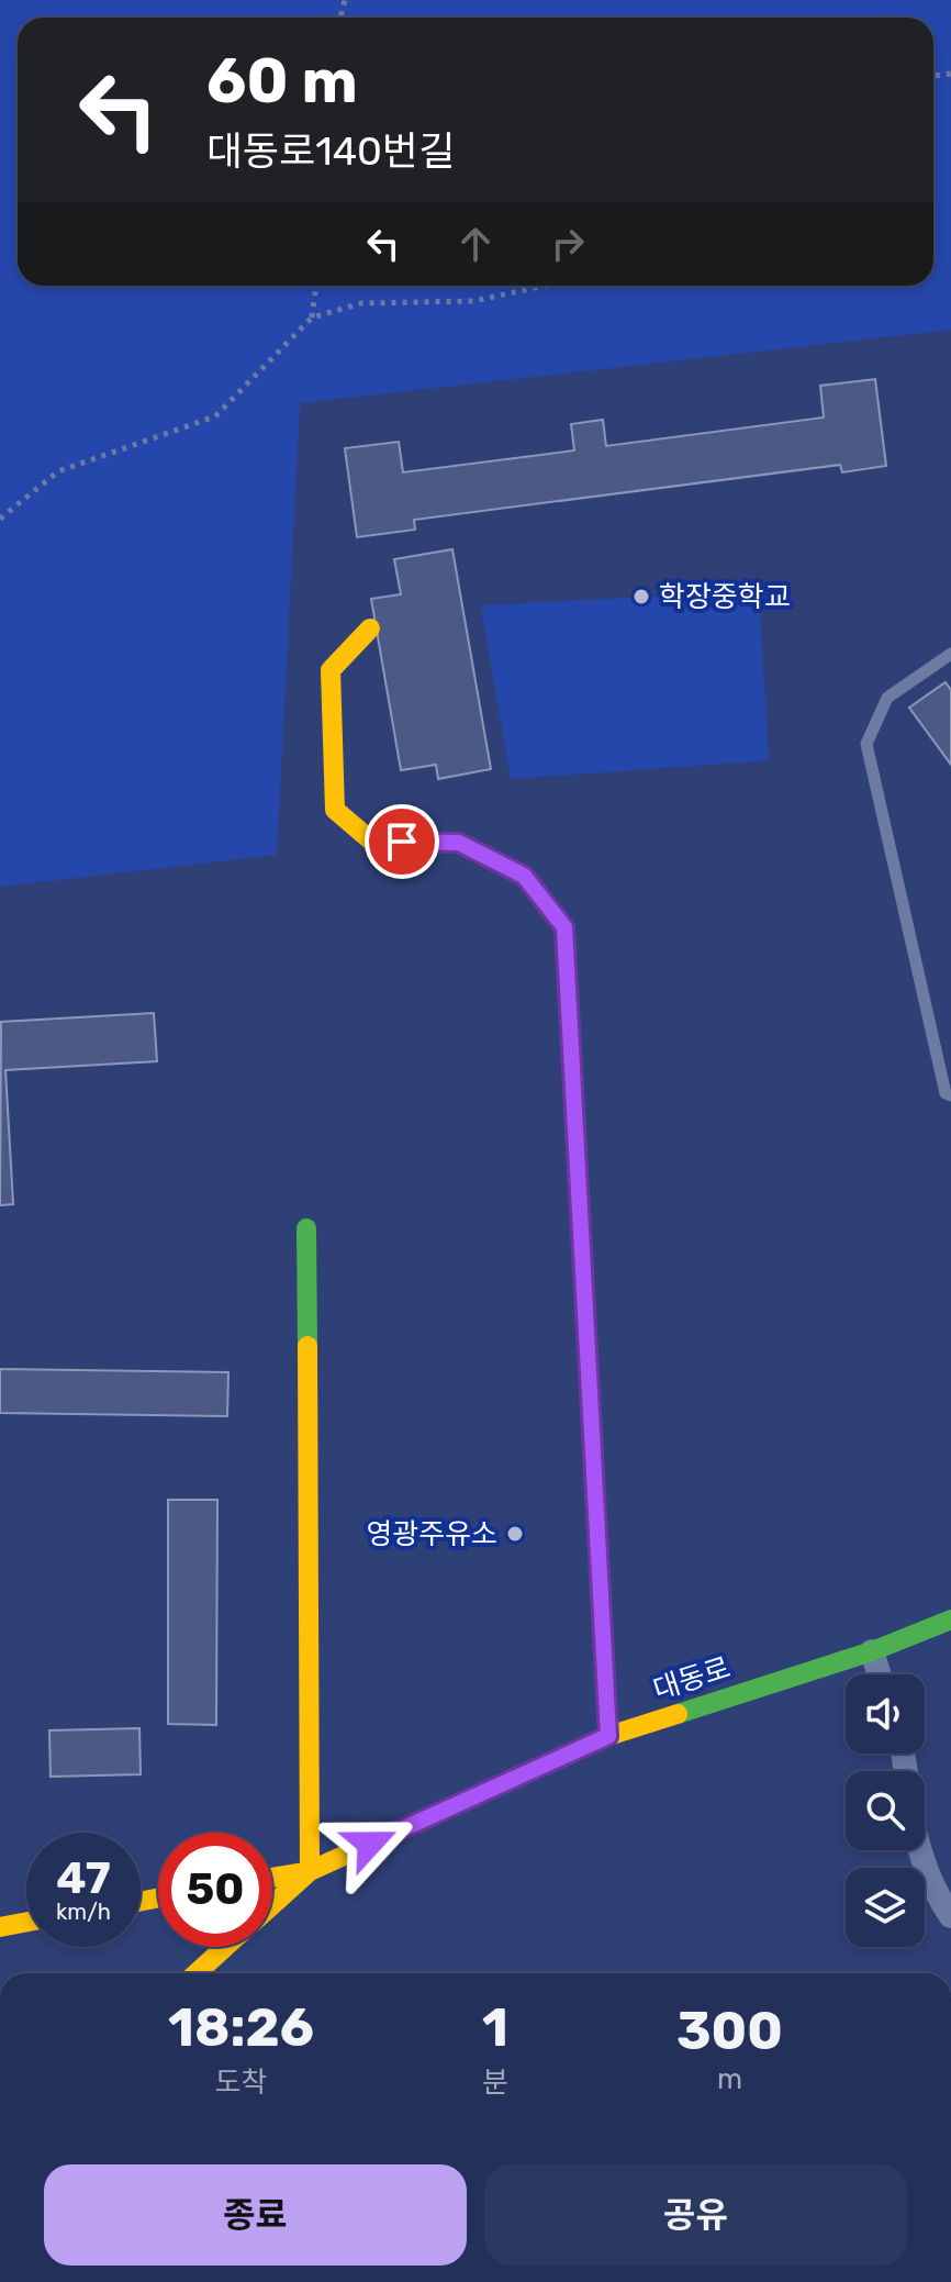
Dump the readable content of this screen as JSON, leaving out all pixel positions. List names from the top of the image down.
{
  "streets": {
    "street": ["대동로"]
  },
  "places": ["학장중학교", "영광주유소"],
  "page": {
    "turn": ["60 m", "대동로140번길"],
    "speed": "47 km/h",
    "limit": "50",
    "eta": [
      "18:26",
      "도착",
      "1",
      "분",
      "300",
      "m"
    ],
    "buttons": ["종료", "공유"]
  }
}
